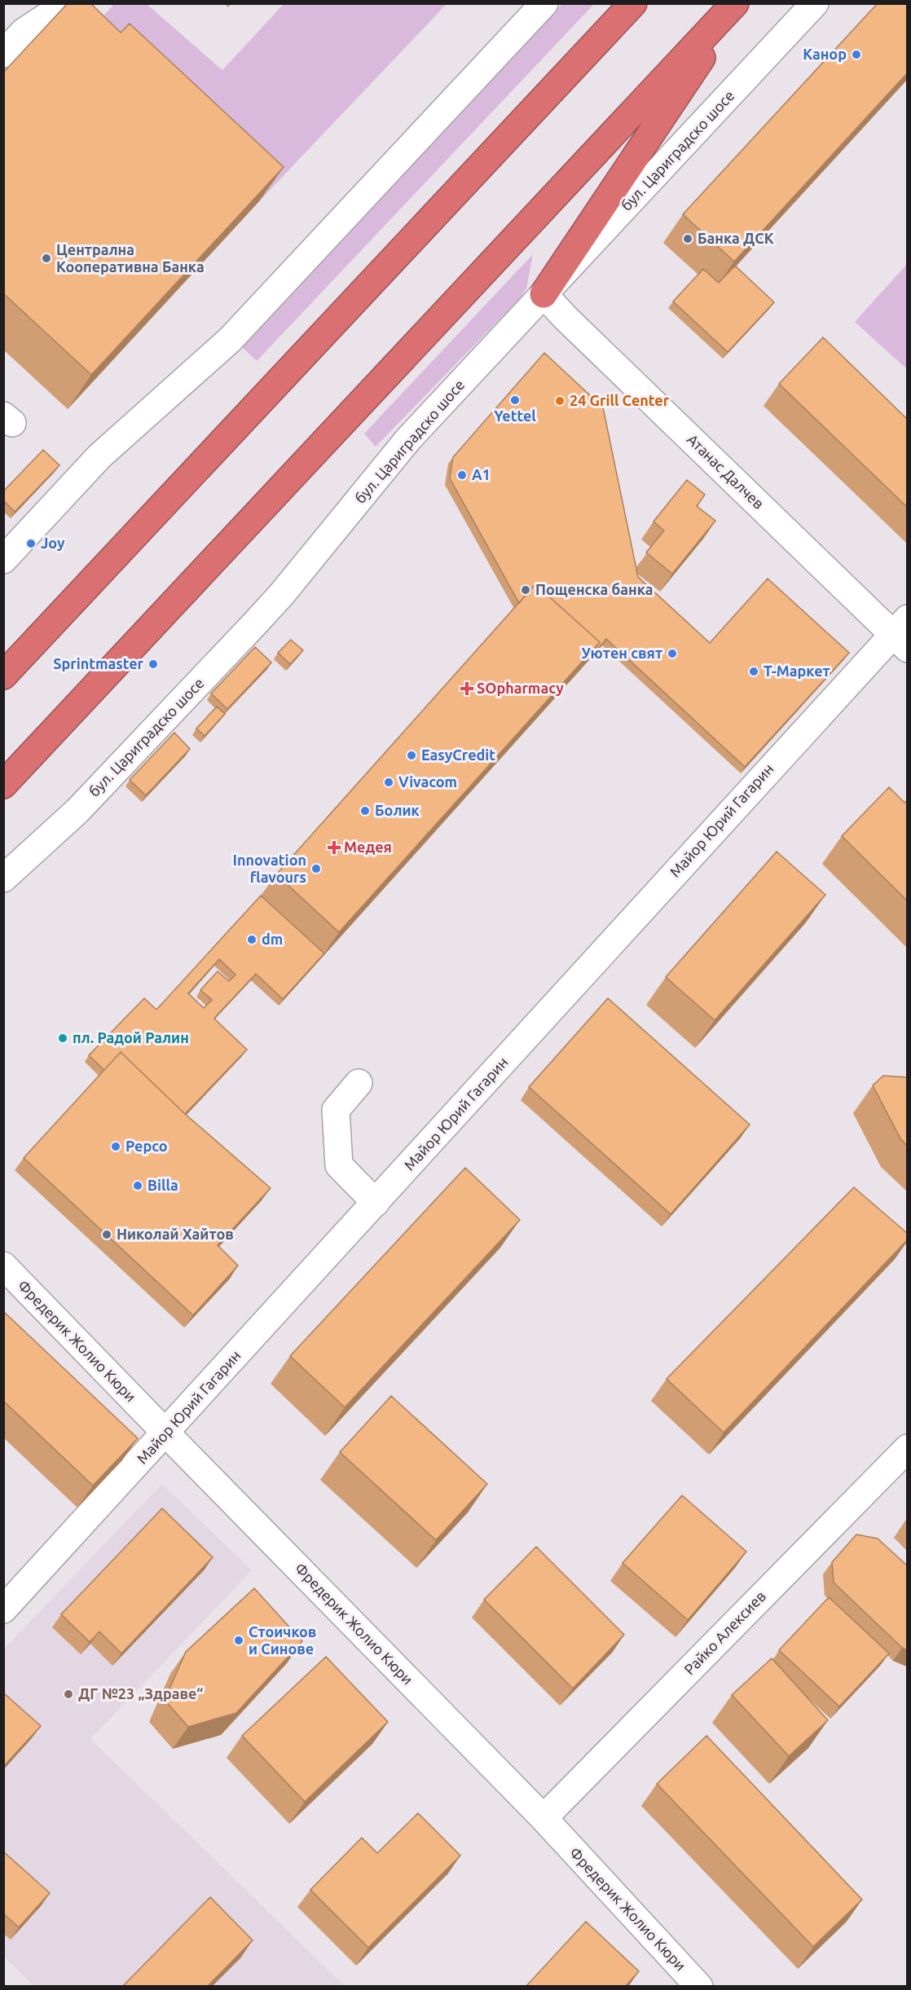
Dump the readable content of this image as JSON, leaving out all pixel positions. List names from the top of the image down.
{
  "streets": {
    "street": [
      "бул. Цариградско шосе",
      "Атанас Далчев",
      "Майор Юрий Гагарин",
      "Фредерик Жолио Кюри",
      "Райко Алексиев"
    ]
  },
  "crossings": [
    ["бул. Цариградско шосе", "Атанас Далчев"],
    ["Атанас Далчев", "Майор Юрий Гагарин"],
    ["Майор Юрий Гагарин", "Фредерик Жолио Кюри"],
    ["Фредерик Жолио Кюри", "Райко Алексиев"]
  ],
  "places": {
    "other": [
      "Канор",
      "Банка ДСК",
      "Централна Кооперативна Банка",
      "Yettel",
      "24 Grill Center",
      "A1",
      "Joy",
      "Пощенска банка",
      "Уютен свят",
      "Sprintmaster",
      "Т-Маркет",
      "EasyCredit",
      "Vivacom",
      "Болик",
      "Innovation flavours",
      "dm",
      "пл. Радой Ралин",
      "Pepco",
      "Billa",
      "Николай Хайтов",
      "Стоичков и Синове",
      "ДГ №23 „Здраве“"
    ],
    "health": ["SOpharmacy", "Медея"]
  }
}
